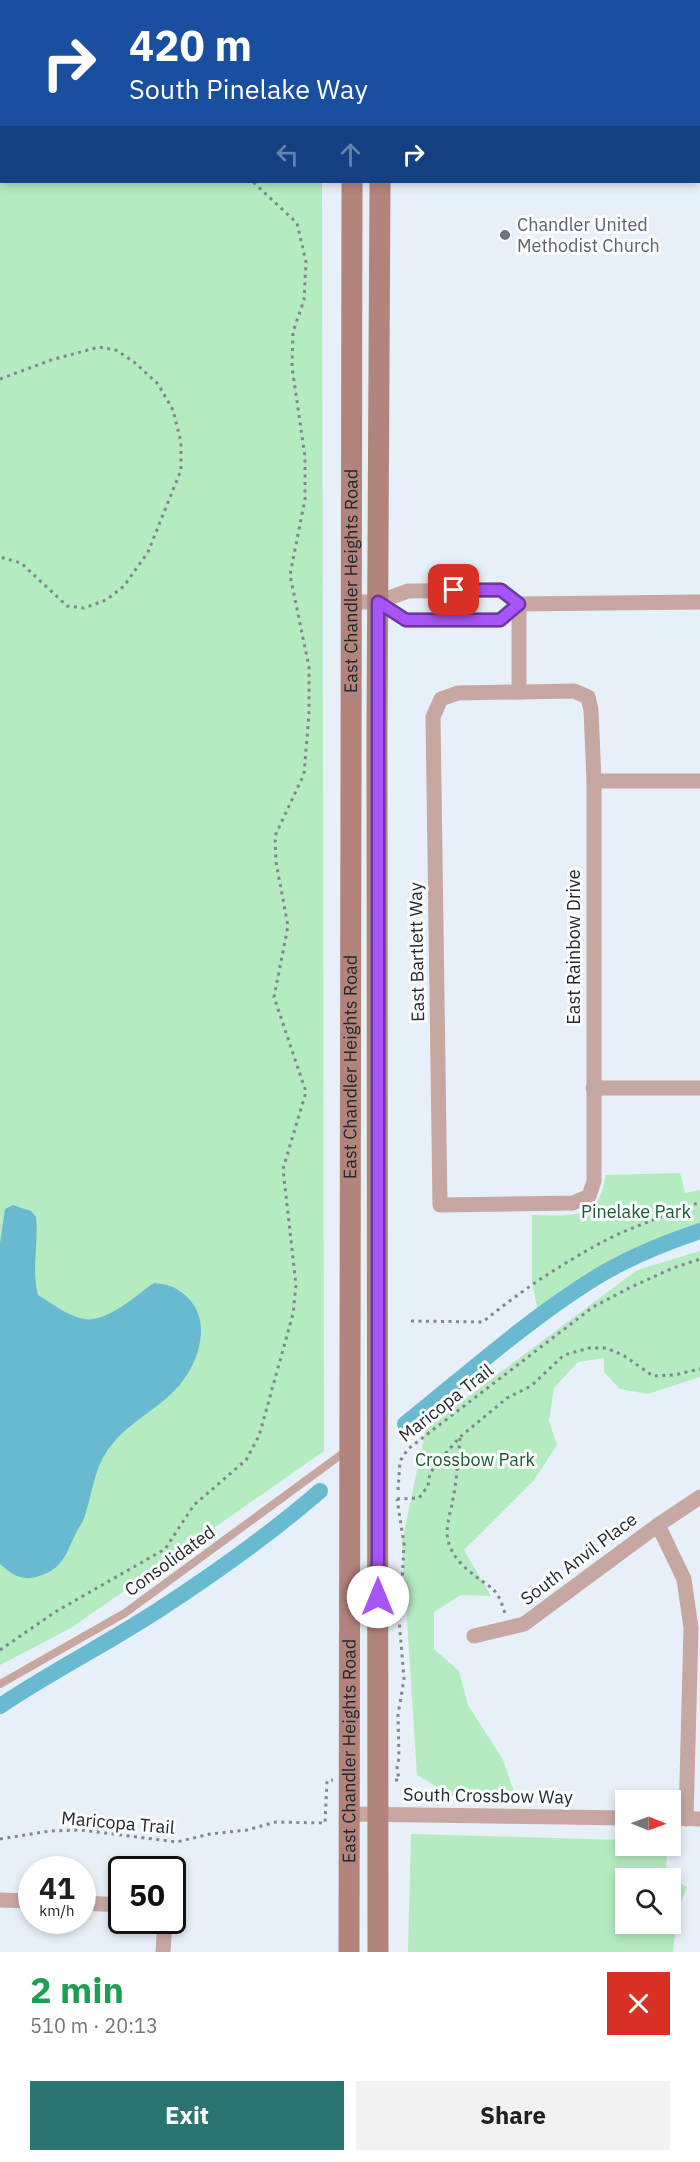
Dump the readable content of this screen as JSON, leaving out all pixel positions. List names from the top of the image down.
{
  "streets": {
    "main road": ["East Chandler Heights Road"],
    "street": [
      "East Rainbow Drive",
      "East Bartlett Way",
      "South Anvil Place",
      "South Crossbow Way"
    ],
    "lane": ["Consolidated"],
    "path": ["Maricopa Trail"]
  },
  "crossings": [
    ["East Chandler Heights Road", "Consolidated"],
    ["East Chandler Heights Road", "South Crossbow Way"],
    ["East Rainbow Drive", "East Bartlett Way"]
  ],
  "parks": ["Pinelake Park", "Crossbow Park"],
  "places": ["Chandler United Methodist Church"],
  "north": "right",
  "page": {
    "turn": ["420 m", "South Pinelake Way"],
    "speed": "41 km/h",
    "limit": "50",
    "heading": ["2 min", "510 m · 20:13"],
    "buttons": ["Exit", "Share"]
  }
}
